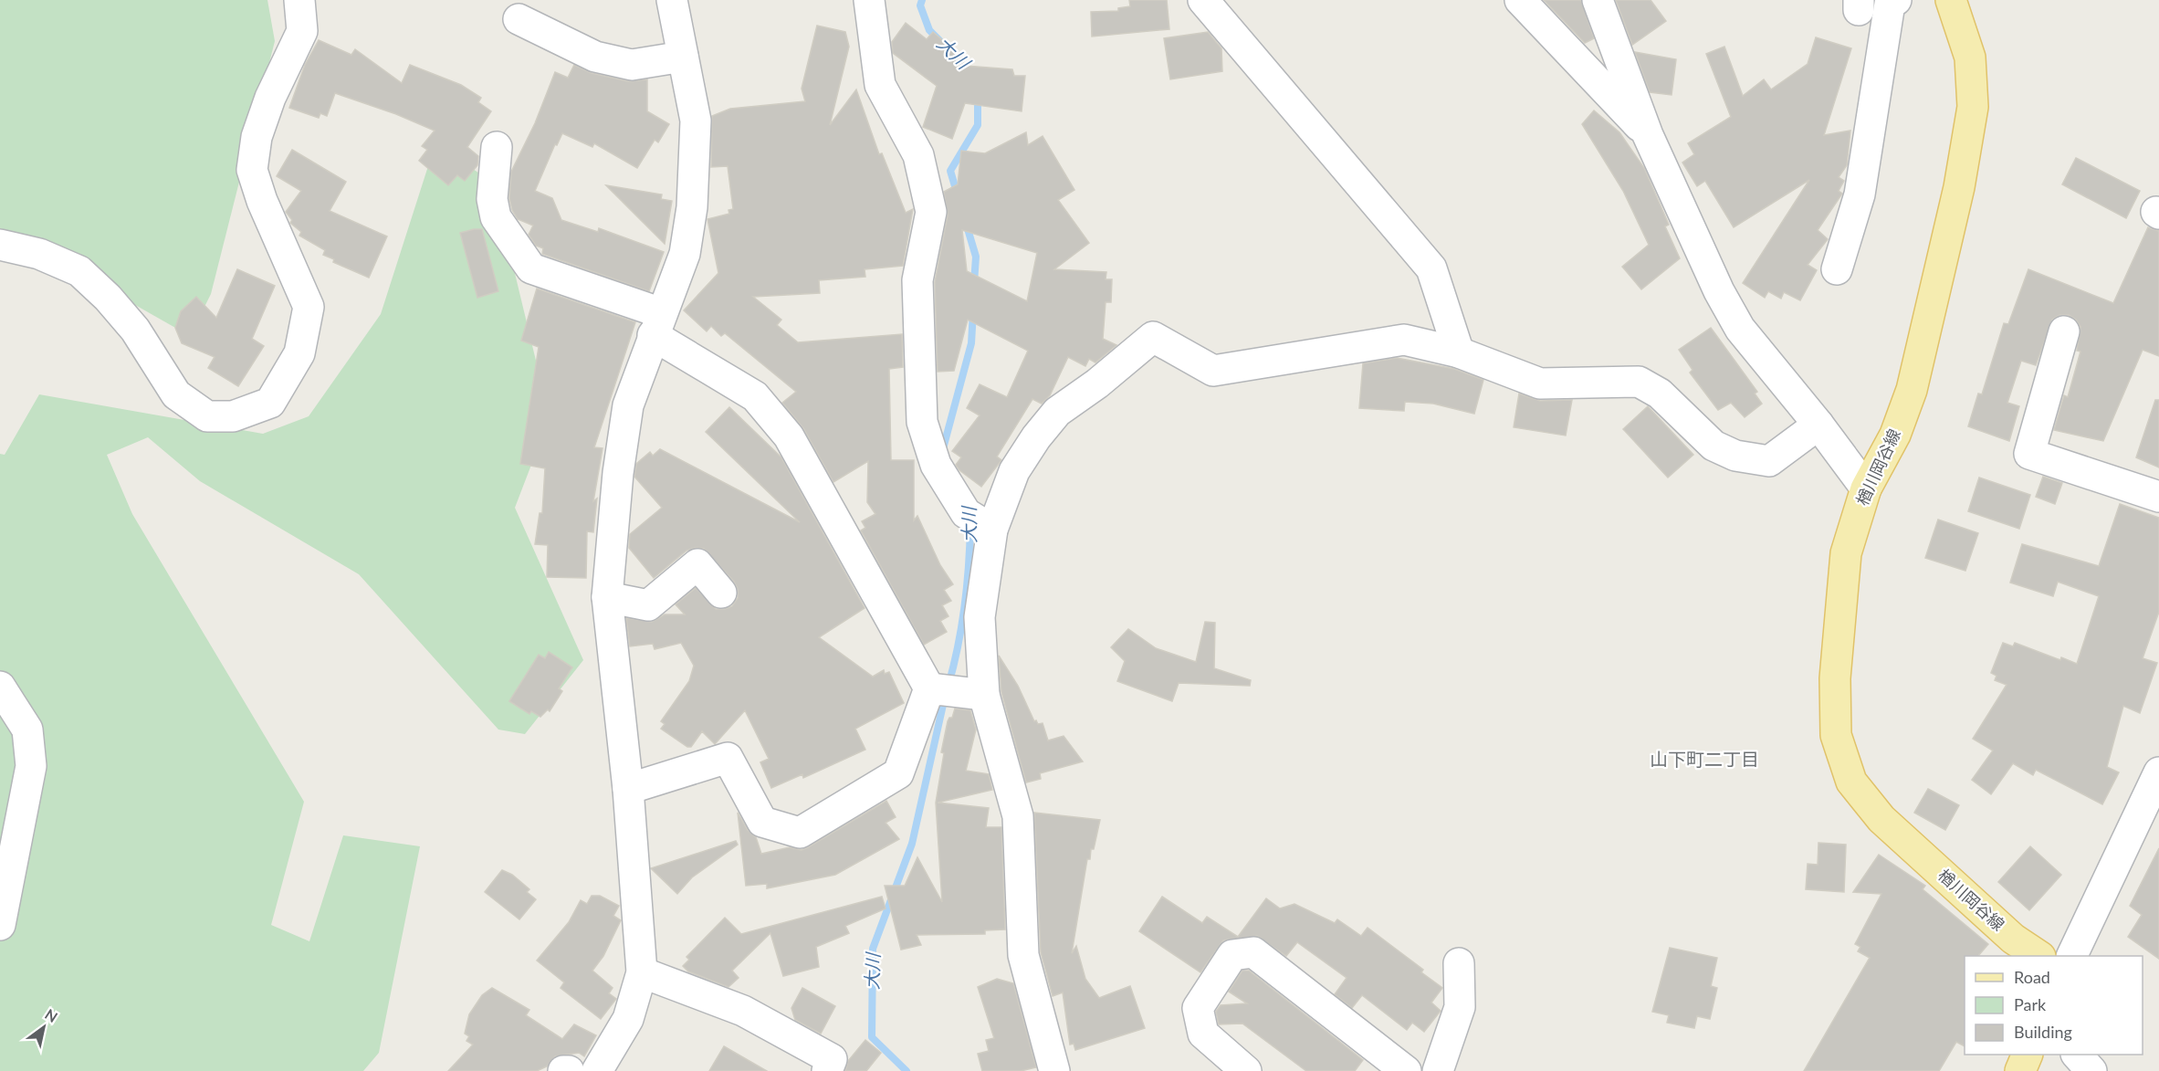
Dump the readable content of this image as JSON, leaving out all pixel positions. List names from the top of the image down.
{
  "streets": {
    "main road": ["楢川岡谷線"]
  },
  "districts": ["山下町二丁目"],
  "water": ["大川"],
  "legend": ["Road", "Park", "Building"],
  "north": "top right"
}
